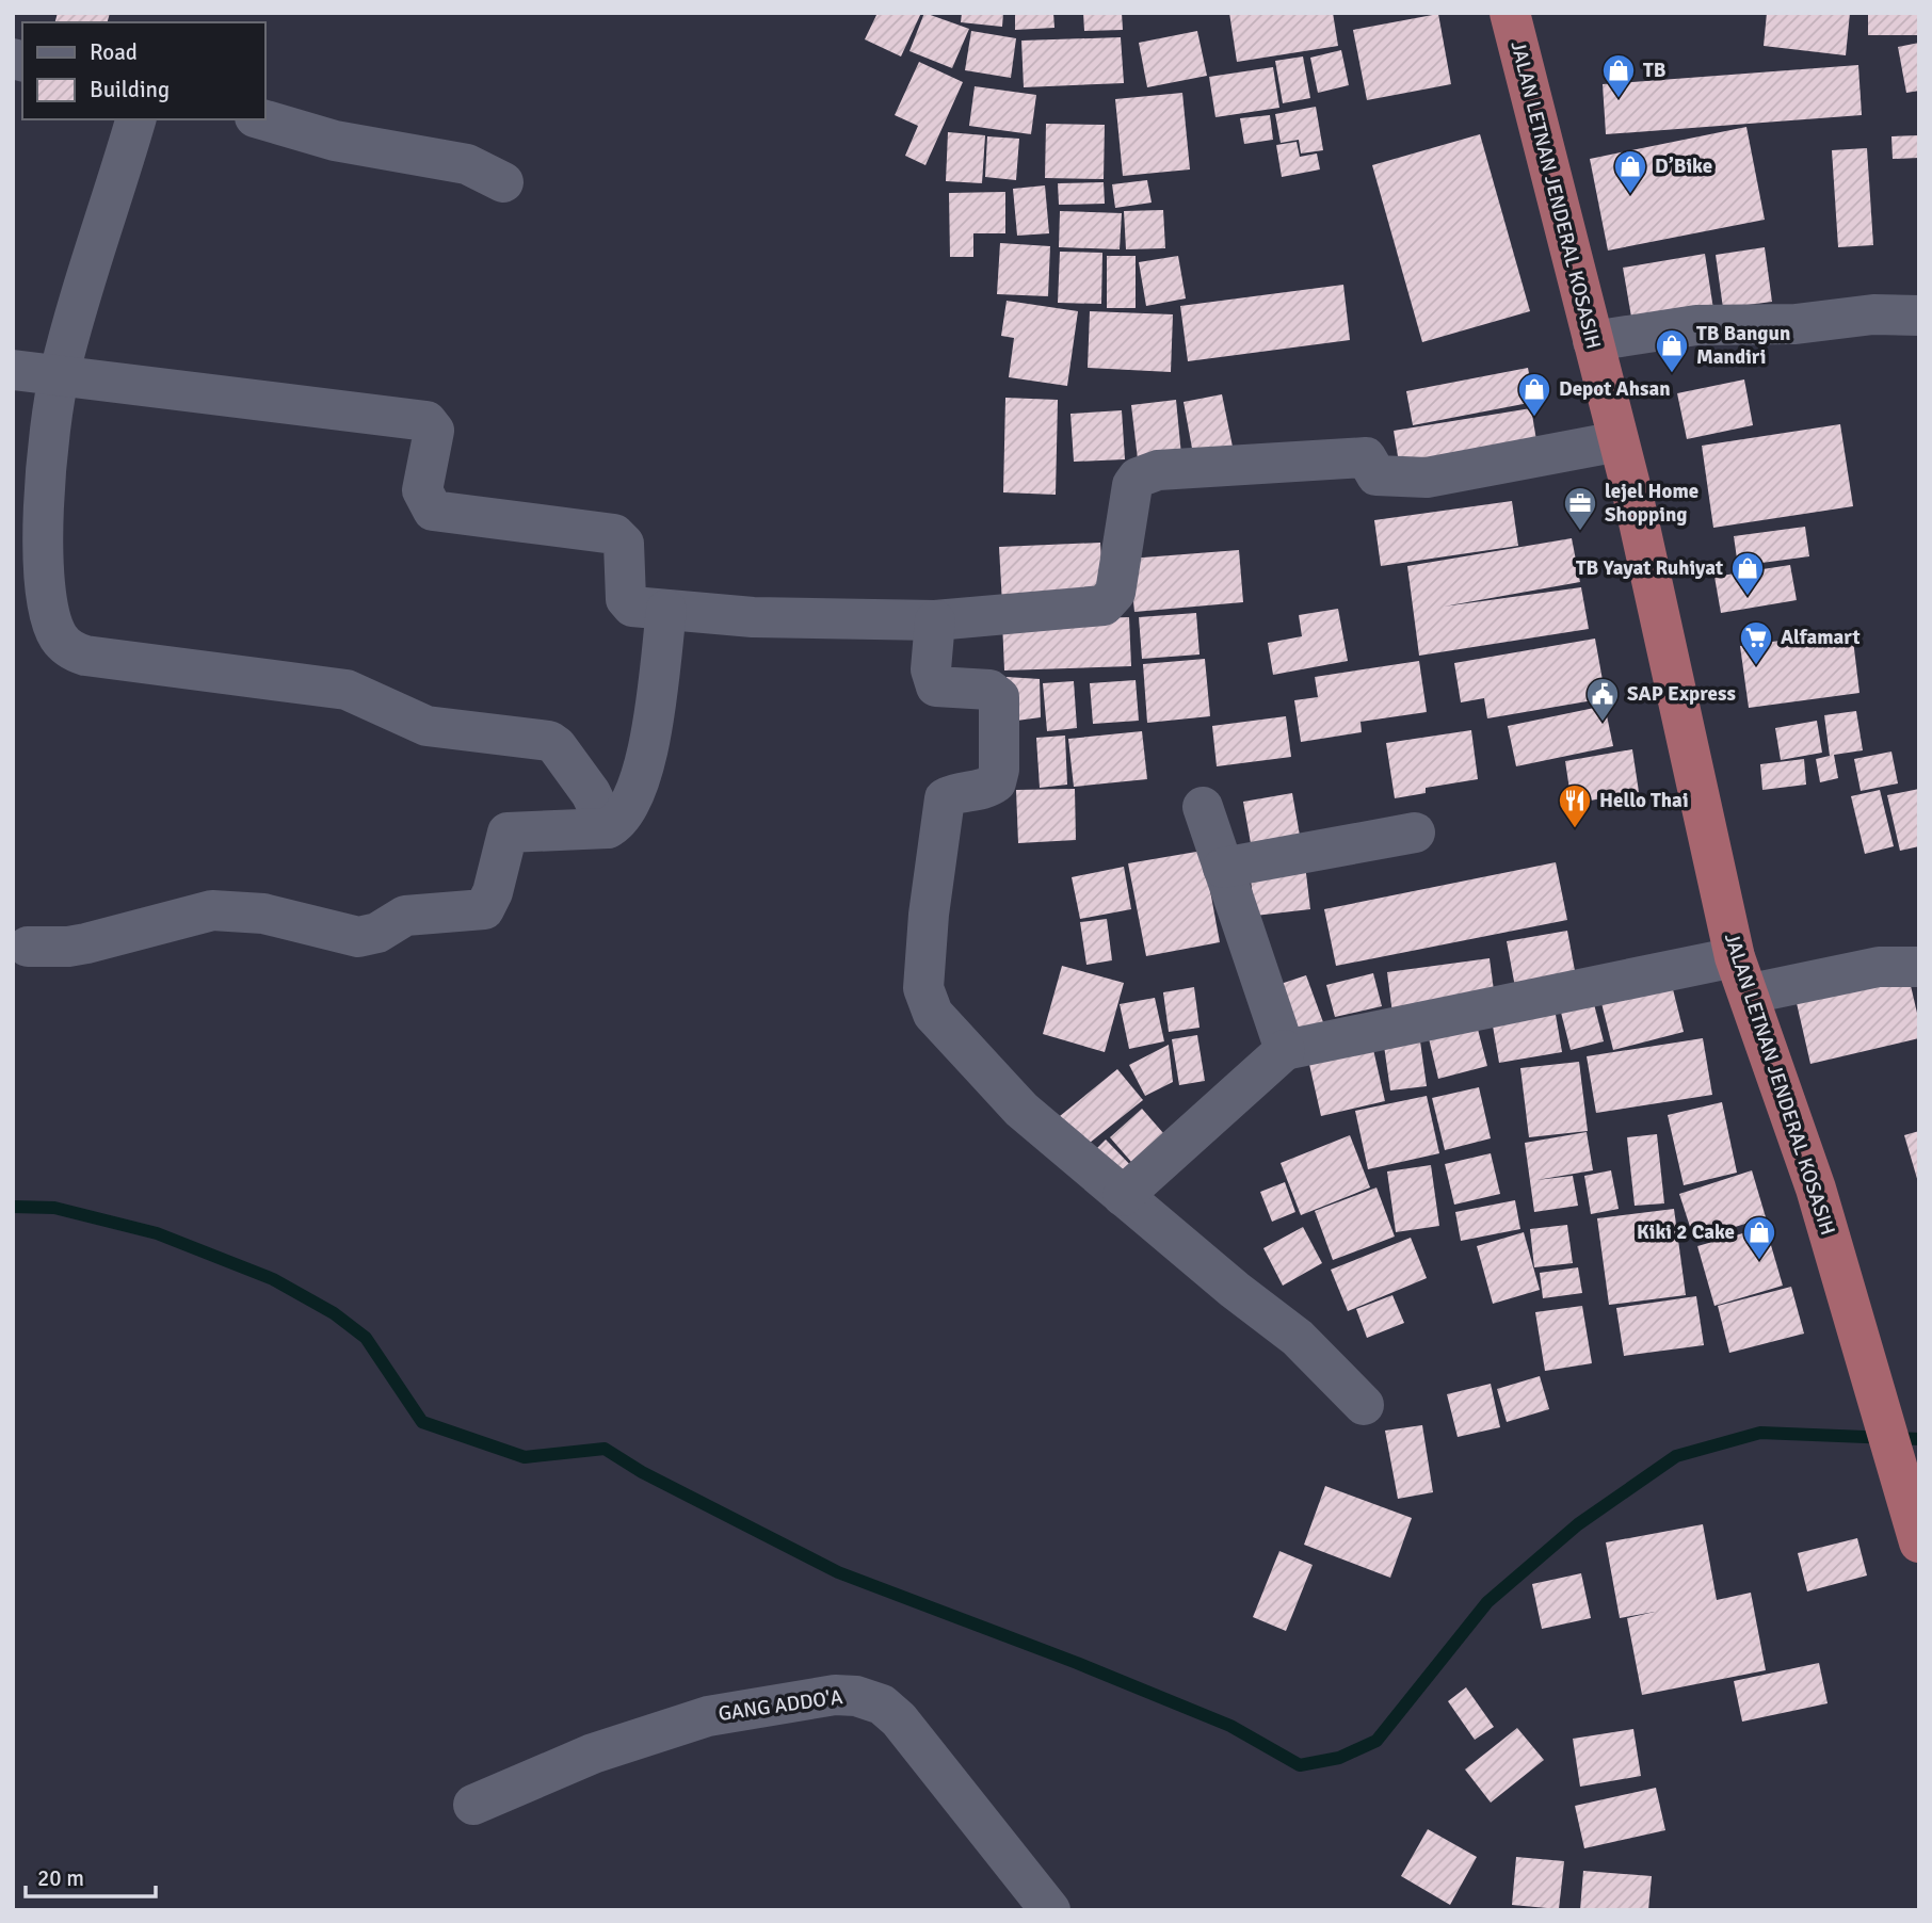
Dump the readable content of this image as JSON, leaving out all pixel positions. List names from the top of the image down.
{
  "streets": {
    "highway": ["JALAN LETNAN JENDERAL KOSASIH"],
    "street": ["GANG ADDO'A"]
  },
  "places": {
    "shop": [
      "TB",
      "D’Bike",
      "TB Bangun Mandiri",
      "Depot Ahsan",
      "TB Yayat Ruhiyat",
      "Kiki 2 Cake"
    ],
    "office": ["lejel Home Shopping"],
    "supermarket": ["Alfamart"],
    "public building": ["SAP Express"],
    "restaurant": ["Hello Thai"]
  },
  "legend": ["Road", "Building"],
  "scale_bar": "20 m"
}
